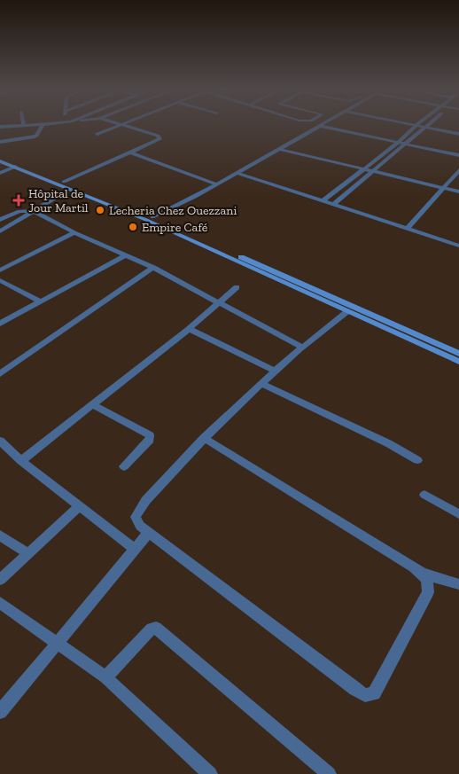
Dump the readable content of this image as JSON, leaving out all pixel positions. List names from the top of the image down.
{
  "places": {
    "health": ["Hôpital de Jour Martil"],
    "other": ["Lecheria Chez Ouezzani", "Empire Café"]
  }
}
